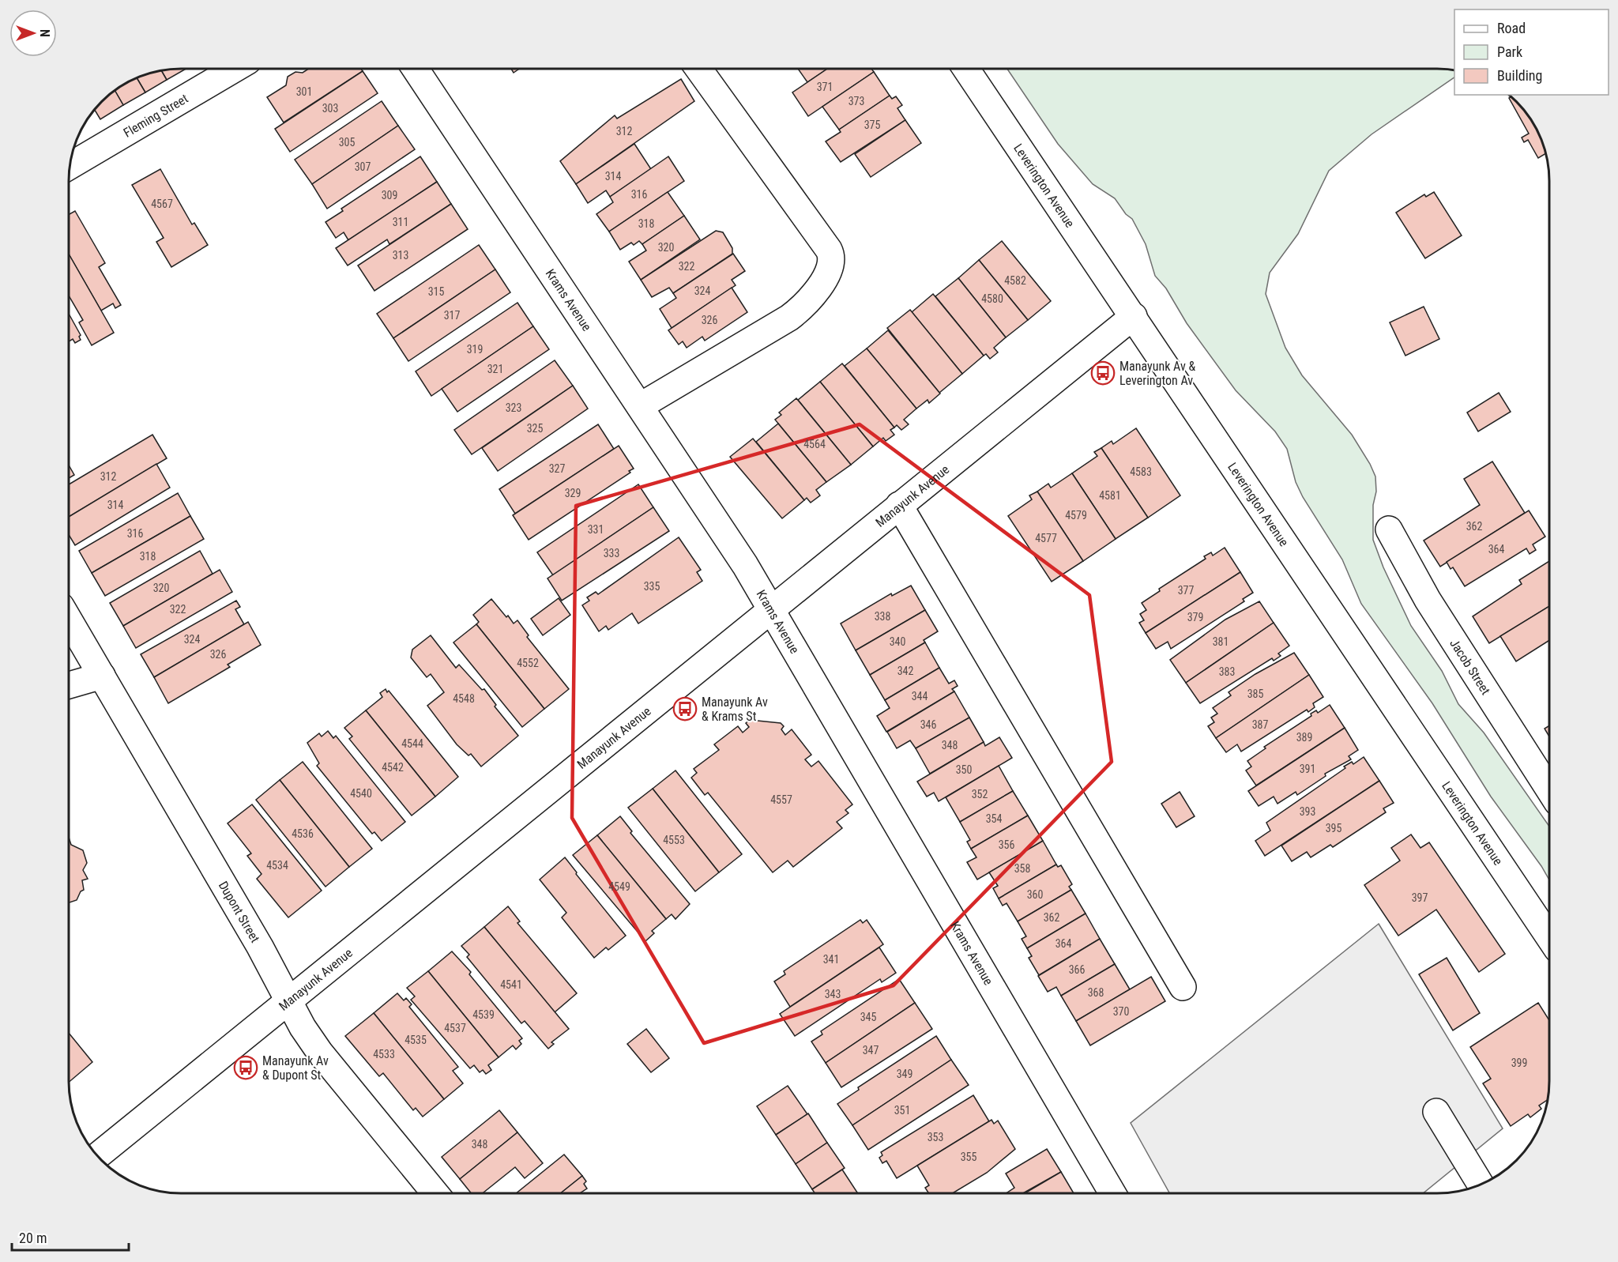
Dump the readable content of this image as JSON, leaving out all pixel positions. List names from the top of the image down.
{
  "streets": {
    "street": [
      "Fleming Street",
      "Leverington Avenue",
      "Krams Avenue",
      "Manayunk Avenue",
      "Jacob Street",
      "Dupont Street"
    ]
  },
  "crossings": [
    ["Leverington Avenue", "Manayunk Avenue"],
    ["Krams Avenue", "Manayunk Avenue"],
    ["Manayunk Avenue", "Dupont Street"]
  ],
  "places": {
    "bus stop": ["Manayunk Av & Leverington Av", "Manayunk Av & Krams St", "Manayunk Av & Dupont St"]
  },
  "house_numbers": [
    "371",
    "301",
    "373",
    "303",
    "375",
    "312",
    "305",
    "307",
    "314",
    "316",
    "309",
    "4567",
    "311",
    "318",
    "320",
    "313",
    "322",
    "4582",
    "324",
    "315",
    "4580",
    "317",
    "326",
    "319",
    "321",
    "323",
    "325",
    "4564",
    "327",
    "4583",
    "312",
    "329",
    "4581",
    "314",
    "4579",
    "362",
    "331",
    "316",
    "4577",
    "364",
    "333",
    "318",
    "335",
    "320",
    "377",
    "322",
    "338",
    "379",
    "324",
    "340",
    "381",
    "326",
    "4552",
    "342",
    "383",
    "385",
    "344",
    "4548",
    "346",
    "387",
    "389",
    "4544",
    "348",
    "4542",
    "391",
    "350",
    "4540",
    "352",
    "4557",
    "393",
    "354",
    "395",
    "4536",
    "4553",
    "356",
    "4534",
    "358",
    "4549",
    "360",
    "397",
    "362",
    "364",
    "341",
    "366",
    "4541",
    "368",
    "343",
    "370",
    "4539",
    "345",
    "4537",
    "4535",
    "347",
    "4533",
    "399",
    "349",
    "351",
    "353",
    "348",
    "355"
  ],
  "legend": ["Road", "Park", "Building"],
  "scale_bar": "20 m",
  "north": "right"
}
